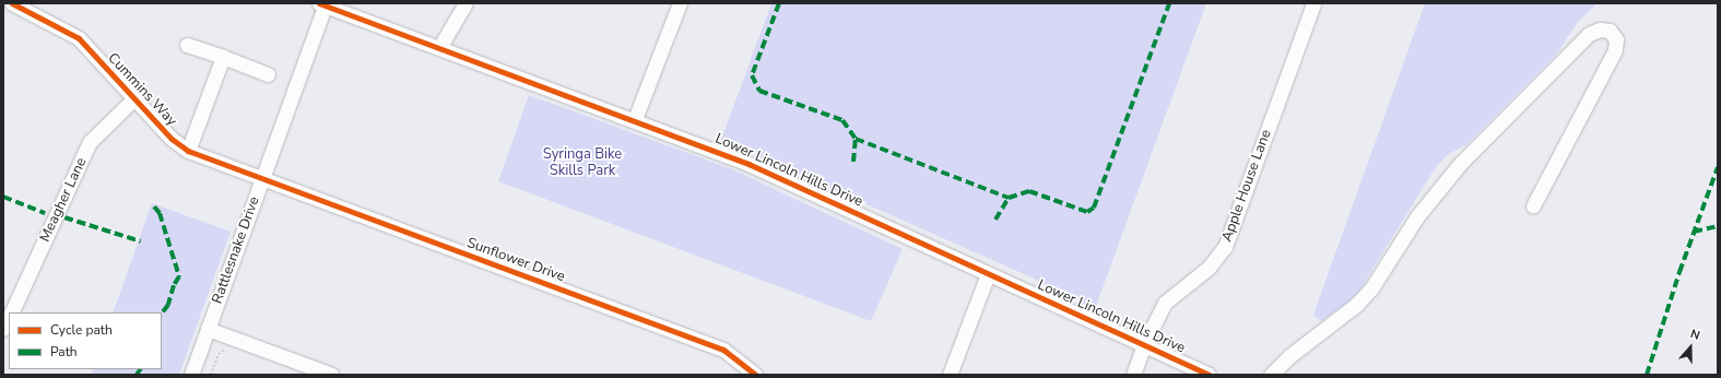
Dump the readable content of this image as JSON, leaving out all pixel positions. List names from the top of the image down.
{
  "streets": {
    "street": [
      "Cummins Way",
      "Lower Lincoln Hills Drive",
      "Apple House Lane",
      "Meagher Lane",
      "Rattlesnake Drive",
      "Sunflower Drive"
    ]
  },
  "crossings": [
    ["Cummins Way", "Meagher Lane"],
    ["Cummins Way", "Rattlesnake Drive"],
    ["Cummins Way", "Sunflower Drive"],
    ["Lower Lincoln Hills Drive", "Apple House Lane"],
    ["Lower Lincoln Hills Drive", "Rattlesnake Drive"],
    ["Rattlesnake Drive", "Sunflower Drive"]
  ],
  "parks": ["Syringa Bike Skills Park"],
  "legend": ["Cycle path", "Path"],
  "north": "top"
}
